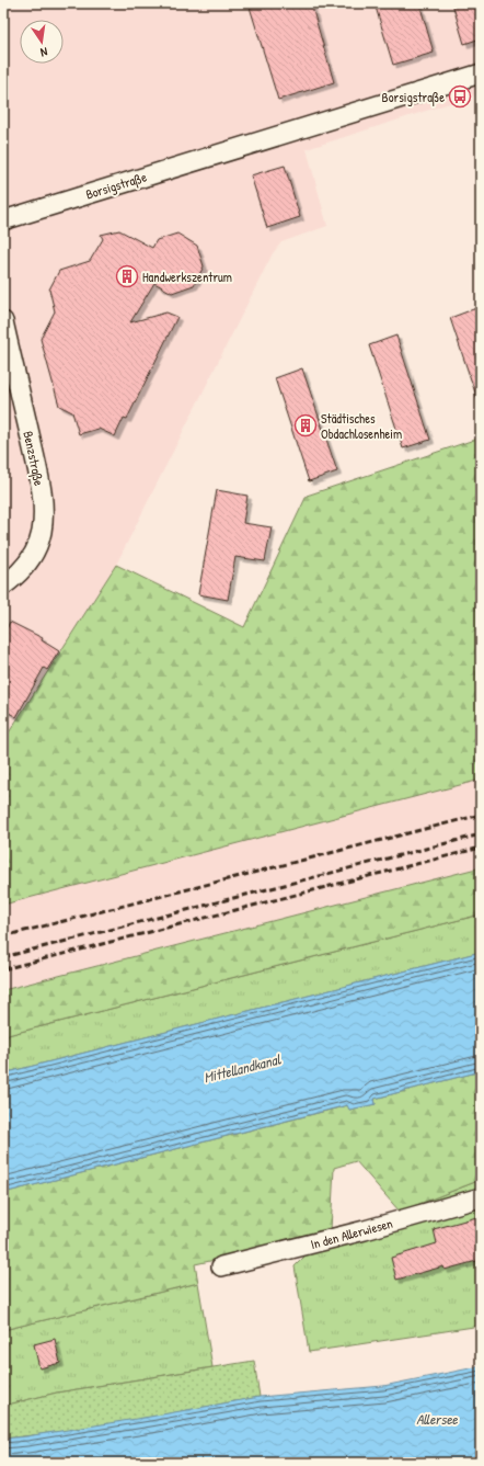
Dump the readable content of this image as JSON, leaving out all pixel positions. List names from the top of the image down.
{
  "streets": {
    "street": ["Borsigstraße", "Benzstraße", "In den Allerwiesen"]
  },
  "water": ["Mittellandkanal", "Allersee"],
  "places": {
    "bus stop": ["Borsigstraße"],
    "building": ["Handwerkszentrum", "Städtisches Obdachlosenheim"]
  },
  "north": "bottom"
}
